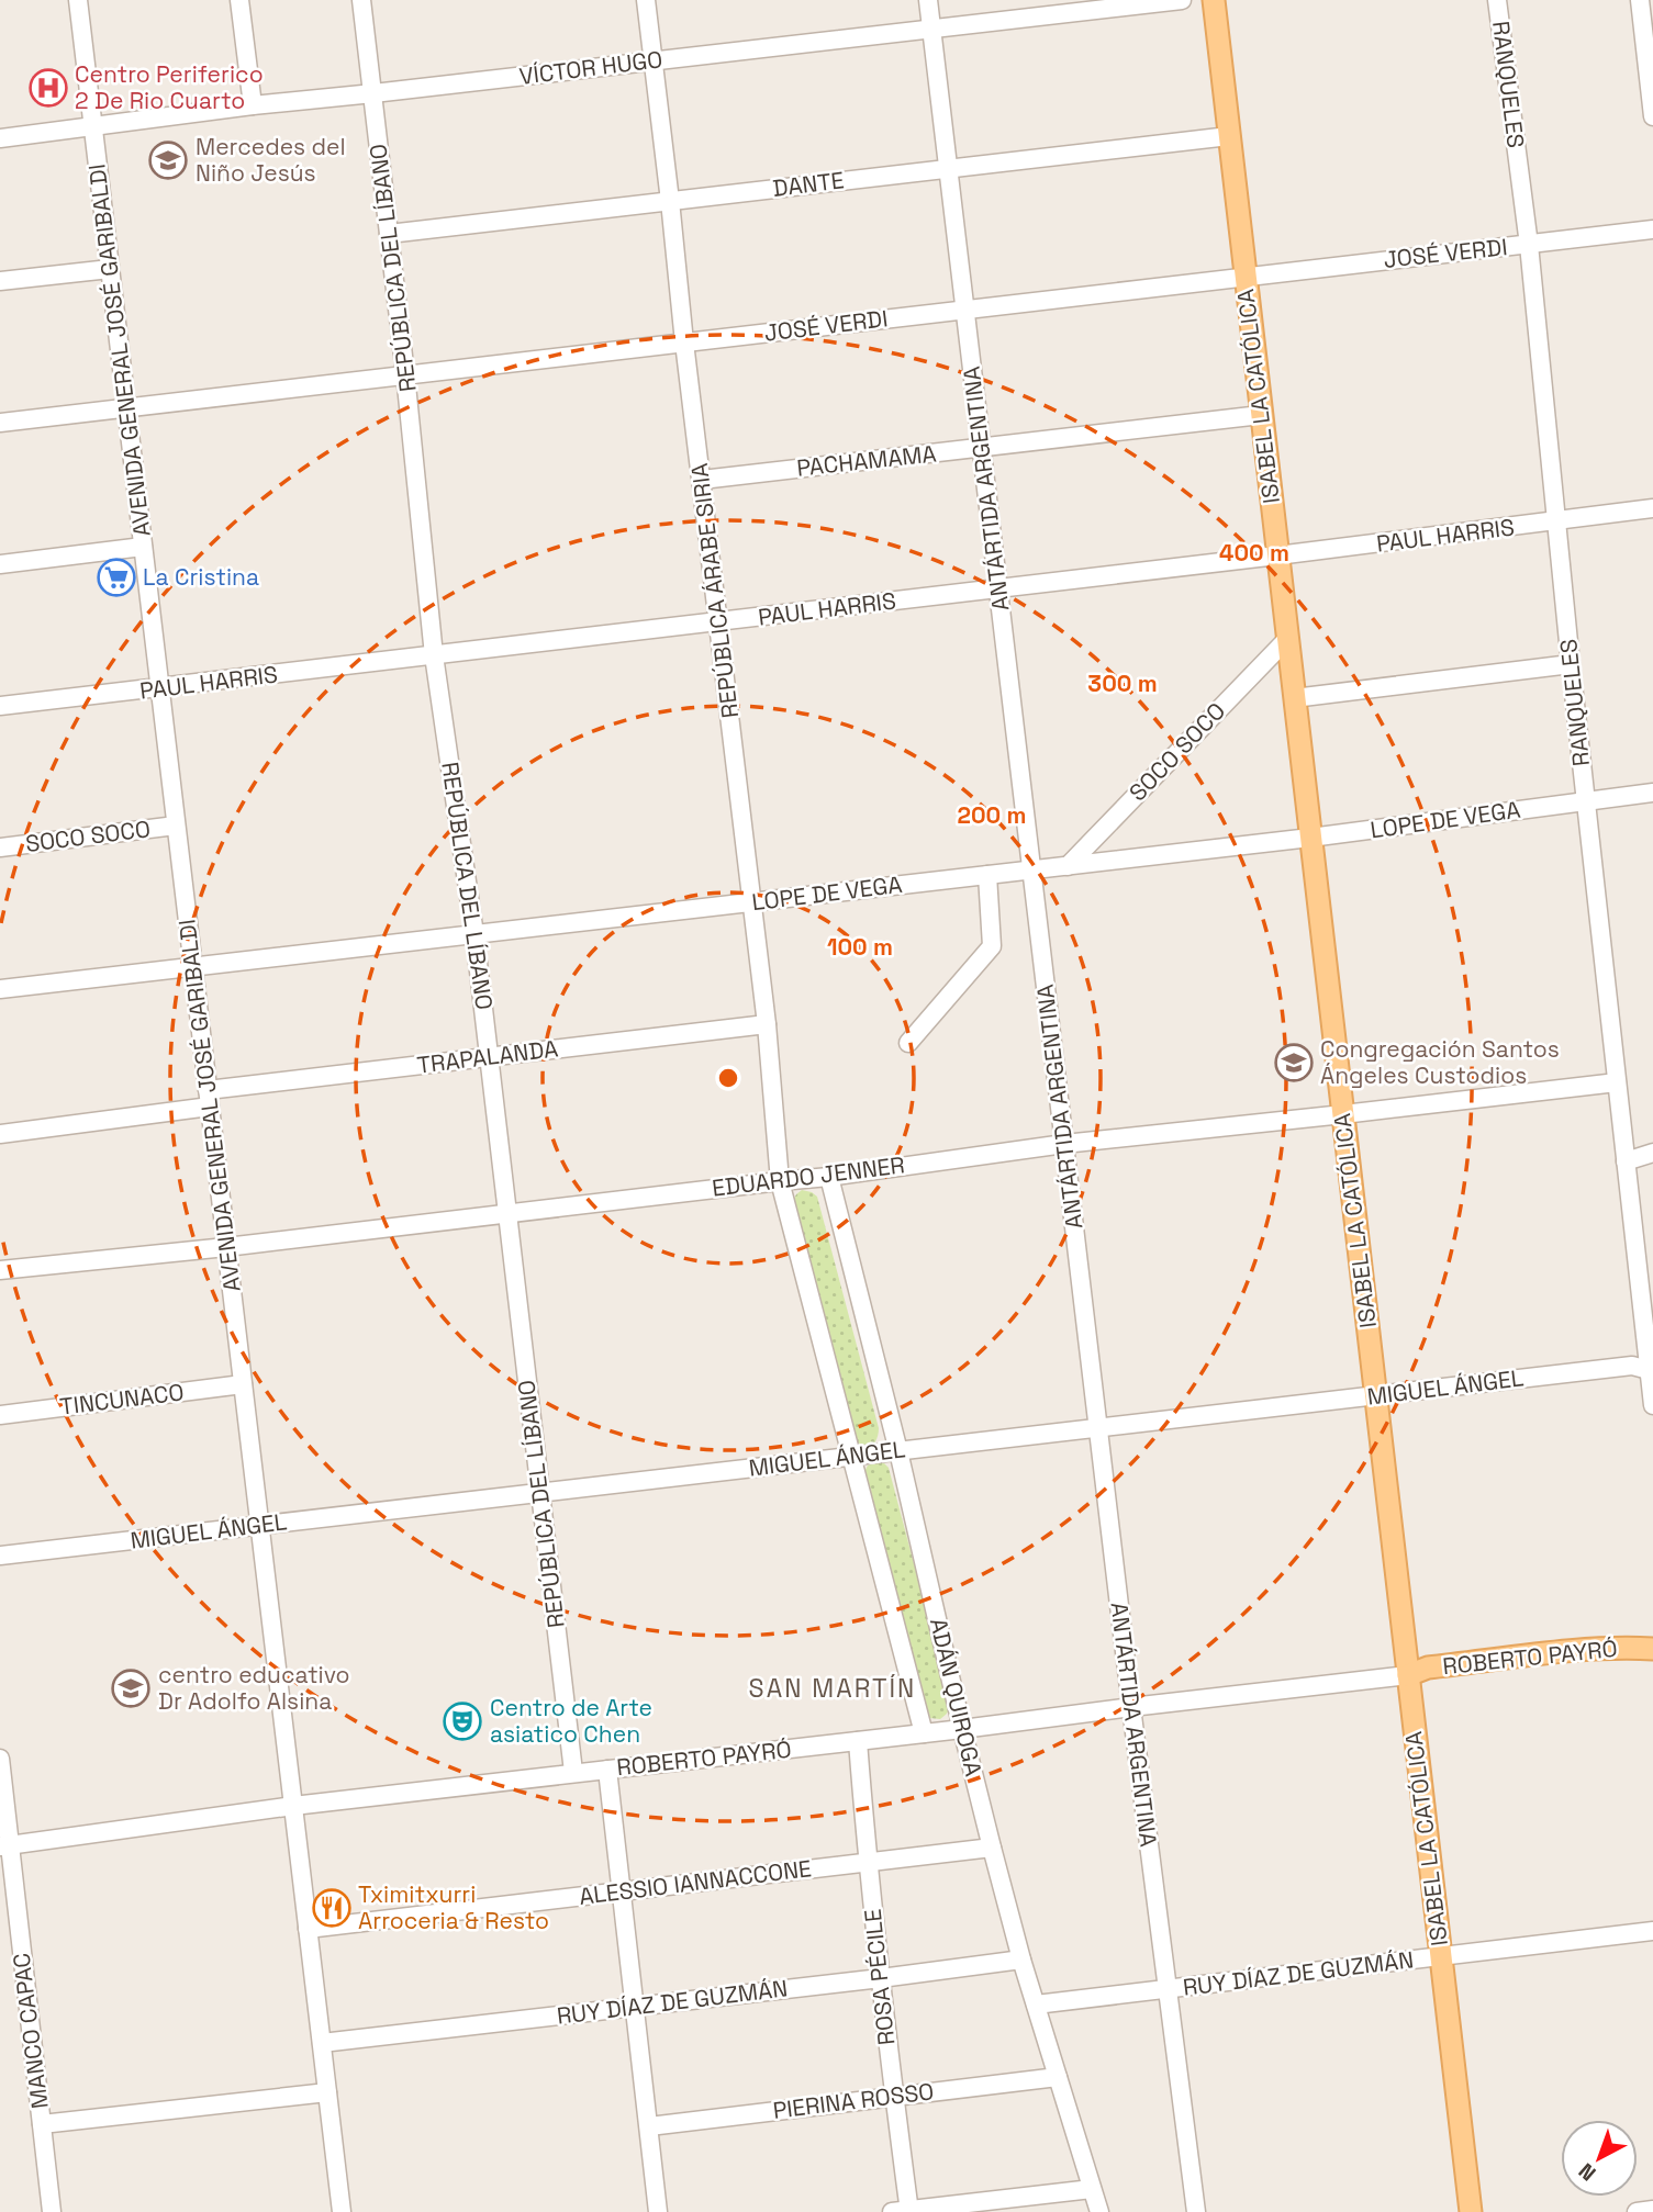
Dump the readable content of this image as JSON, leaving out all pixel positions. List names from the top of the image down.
{
  "streets": {
    "main road": ["ISABEL LA CATÓLICA", "ROBERTO PAYRÓ"],
    "street": [
      "VÍCTOR HUGO",
      "RANQUELES",
      "DANTE",
      "JOSÉ VERDI",
      "REPÚBLICA DEL LÍBANO",
      "AVENIDA GENERAL JOSÉ GARIBALDI",
      "PACHAMAMA",
      "ANTÁRTIDA ARGENTINA",
      "PAUL HARRIS",
      "REPÚBLICA ÁRABE SIRIA",
      "SOCO SOCO",
      "LOPE DE VEGA",
      "TRAPALANDA",
      "EDUARDO JENNER",
      "MIGUEL ÁNGEL",
      "TINCUNACO",
      "ADÁN QUIROGA",
      "ALESSIO IANNACCONE",
      "RUY DÍAZ DE GUZMÁN",
      "ROSA PÉCILE",
      "MANCO CAPAC",
      "PIERINA ROSSO"
    ]
  },
  "crossings": [
    ["VÍCTOR HUGO", "REPÚBLICA DEL LÍBANO"],
    ["VÍCTOR HUGO", "AVENIDA GENERAL JOSÉ GARIBALDI"],
    ["VÍCTOR HUGO", "ANTÁRTIDA ARGENTINA"],
    ["VÍCTOR HUGO", "REPÚBLICA ÁRABE SIRIA"],
    ["RANQUELES", "JOSÉ VERDI"],
    ["RANQUELES", "PAUL HARRIS"],
    ["RANQUELES", "LOPE DE VEGA"],
    ["RANQUELES", "EDUARDO JENNER"],
    ["RANQUELES", "MIGUEL ÁNGEL"],
    ["DANTE", "REPÚBLICA DEL LÍBANO"],
    ["DANTE", "ISABEL LA CATÓLICA"],
    ["DANTE", "ANTÁRTIDA ARGENTINA"],
    ["DANTE", "REPÚBLICA ÁRABE SIRIA"],
    ["JOSÉ VERDI", "REPÚBLICA DEL LÍBANO"],
    ["JOSÉ VERDI", "AVENIDA GENERAL JOSÉ GARIBALDI"],
    ["JOSÉ VERDI", "ISABEL LA CATÓLICA"],
    ["JOSÉ VERDI", "ANTÁRTIDA ARGENTINA"],
    ["JOSÉ VERDI", "REPÚBLICA ÁRABE SIRIA"],
    ["REPÚBLICA DEL LÍBANO", "PAUL HARRIS"],
    ["REPÚBLICA DEL LÍBANO", "LOPE DE VEGA"],
    ["REPÚBLICA DEL LÍBANO", "TRAPALANDA"],
    ["REPÚBLICA DEL LÍBANO", "EDUARDO JENNER"],
    ["REPÚBLICA DEL LÍBANO", "MIGUEL ÁNGEL"],
    ["REPÚBLICA DEL LÍBANO", "ROBERTO PAYRÓ"],
    ["AVENIDA GENERAL JOSÉ GARIBALDI", "PAUL HARRIS"],
    ["AVENIDA GENERAL JOSÉ GARIBALDI", "SOCO SOCO"],
    ["AVENIDA GENERAL JOSÉ GARIBALDI", "LOPE DE VEGA"],
    ["AVENIDA GENERAL JOSÉ GARIBALDI", "TRAPALANDA"],
    ["AVENIDA GENERAL JOSÉ GARIBALDI", "EDUARDO JENNER"],
    ["AVENIDA GENERAL JOSÉ GARIBALDI", "MIGUEL ÁNGEL"],
    ["AVENIDA GENERAL JOSÉ GARIBALDI", "TINCUNACO"],
    ["AVENIDA GENERAL JOSÉ GARIBALDI", "ROBERTO PAYRÓ"],
    ["AVENIDA GENERAL JOSÉ GARIBALDI", "ALESSIO IANNACCONE"],
    ["AVENIDA GENERAL JOSÉ GARIBALDI", "RUY DÍAZ DE GUZMÁN"],
    ["ISABEL LA CATÓLICA", "PACHAMAMA"],
    ["ISABEL LA CATÓLICA", "PAUL HARRIS"],
    ["ISABEL LA CATÓLICA", "SOCO SOCO"],
    ["ISABEL LA CATÓLICA", "LOPE DE VEGA"],
    ["ISABEL LA CATÓLICA", "EDUARDO JENNER"],
    ["ISABEL LA CATÓLICA", "MIGUEL ÁNGEL"],
    ["ISABEL LA CATÓLICA", "ROBERTO PAYRÓ"],
    ["ISABEL LA CATÓLICA", "RUY DÍAZ DE GUZMÁN"],
    ["PACHAMAMA", "ANTÁRTIDA ARGENTINA"],
    ["PACHAMAMA", "REPÚBLICA ÁRABE SIRIA"],
    ["ANTÁRTIDA ARGENTINA", "PAUL HARRIS"],
    ["ANTÁRTIDA ARGENTINA", "LOPE DE VEGA"],
    ["ANTÁRTIDA ARGENTINA", "EDUARDO JENNER"],
    ["ANTÁRTIDA ARGENTINA", "MIGUEL ÁNGEL"],
    ["ANTÁRTIDA ARGENTINA", "ROBERTO PAYRÓ"],
    ["ANTÁRTIDA ARGENTINA", "RUY DÍAZ DE GUZMÁN"],
    ["PAUL HARRIS", "REPÚBLICA ÁRABE SIRIA"],
    ["REPÚBLICA ÁRABE SIRIA", "LOPE DE VEGA"],
    ["REPÚBLICA ÁRABE SIRIA", "TRAPALANDA"],
    ["REPÚBLICA ÁRABE SIRIA", "EDUARDO JENNER"],
    ["REPÚBLICA ÁRABE SIRIA", "ADÁN QUIROGA"],
    ["SOCO SOCO", "LOPE DE VEGA"],
    ["EDUARDO JENNER", "ADÁN QUIROGA"],
    ["MIGUEL ÁNGEL", "ADÁN QUIROGA"],
    ["ROBERTO PAYRÓ", "ADÁN QUIROGA"],
    ["ROBERTO PAYRÓ", "ROSA PÉCILE"],
    ["ROBERTO PAYRÓ", "MANCO CAPAC"],
    ["ADÁN QUIROGA", "ALESSIO IANNACCONE"],
    ["ADÁN QUIROGA", "RUY DÍAZ DE GUZMÁN"],
    ["ADÁN QUIROGA", "PIERINA ROSSO"],
    ["ALESSIO IANNACCONE", "ROSA PÉCILE"],
    ["RUY DÍAZ DE GUZMÁN", "ROSA PÉCILE"],
    ["ROSA PÉCILE", "PIERINA ROSSO"]
  ],
  "districts": ["SAN MARTÍN"],
  "places": {
    "hospital": ["Centro Periferico 2 De Rio Cuarto"],
    "school or university": ["Mercedes del Niño Jesús", "Congregación Santos Ángeles Custodios", "centro educativo Dr Adolfo Alsina"],
    "supermarket": ["La Cristina"],
    "theatre": ["Centro de Arte asiatico Chen"],
    "restaurant": ["Tximitxurri Arroceria & Resto"]
  },
  "north": "bottom left",
  "rings": [
    "400 m",
    "300 m",
    "200 m",
    "100 m"
  ]
}
